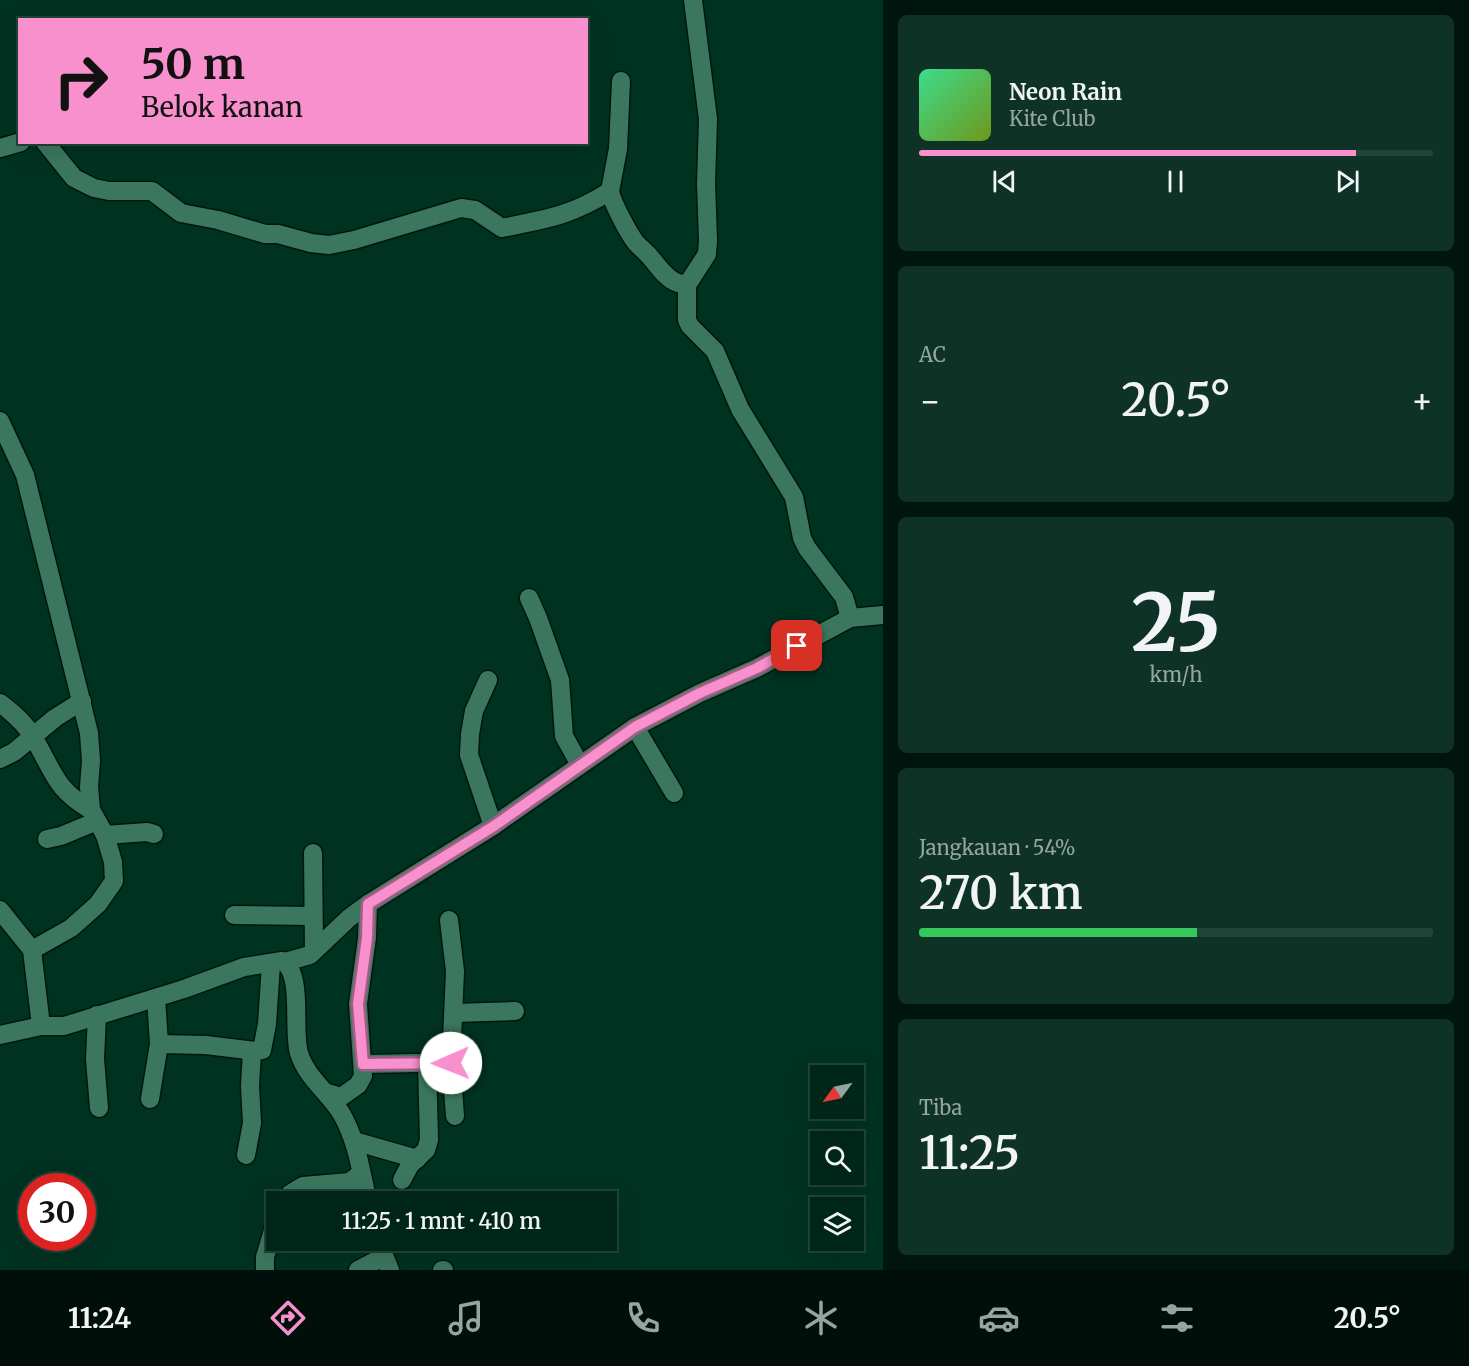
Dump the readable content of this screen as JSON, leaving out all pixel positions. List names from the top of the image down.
{
  "north": "bottom left",
  "page": {
    "turn": ["50 m", "Belok kanan"],
    "song": ["Neon Rain", "Kite Club"],
    "tile": [
      "AC",
      ["25", "km/h"],
      ["Jangkauan · 54%", "270 km"],
      ["Tiba", "11:25"]
    ],
    "heat": ["−", "20.5°", "+"],
    "limit": "30",
    "trip": "11:25 · 1 mnt · 410 m",
    "tabs": ["11:24", "20.5°"]
  }
}
